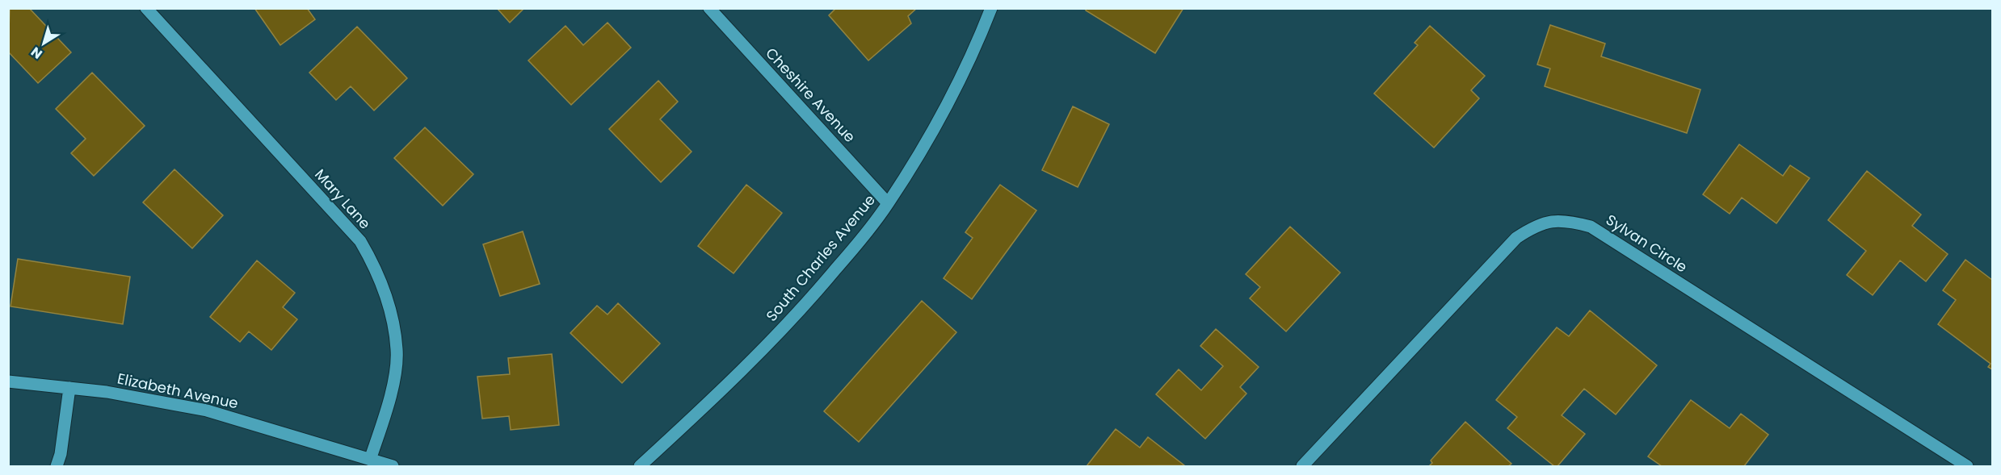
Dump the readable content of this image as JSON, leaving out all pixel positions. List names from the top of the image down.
{
  "streets": {
    "street": [
      "Cheshire Avenue",
      "Mary Lane",
      "Sylvan Circle",
      "South Charles Avenue",
      "Elizabeth Avenue"
    ]
  },
  "crossings": [
    ["Cheshire Avenue", "South Charles Avenue"],
    ["Mary Lane", "Elizabeth Avenue"]
  ],
  "north": "bottom left"
}
